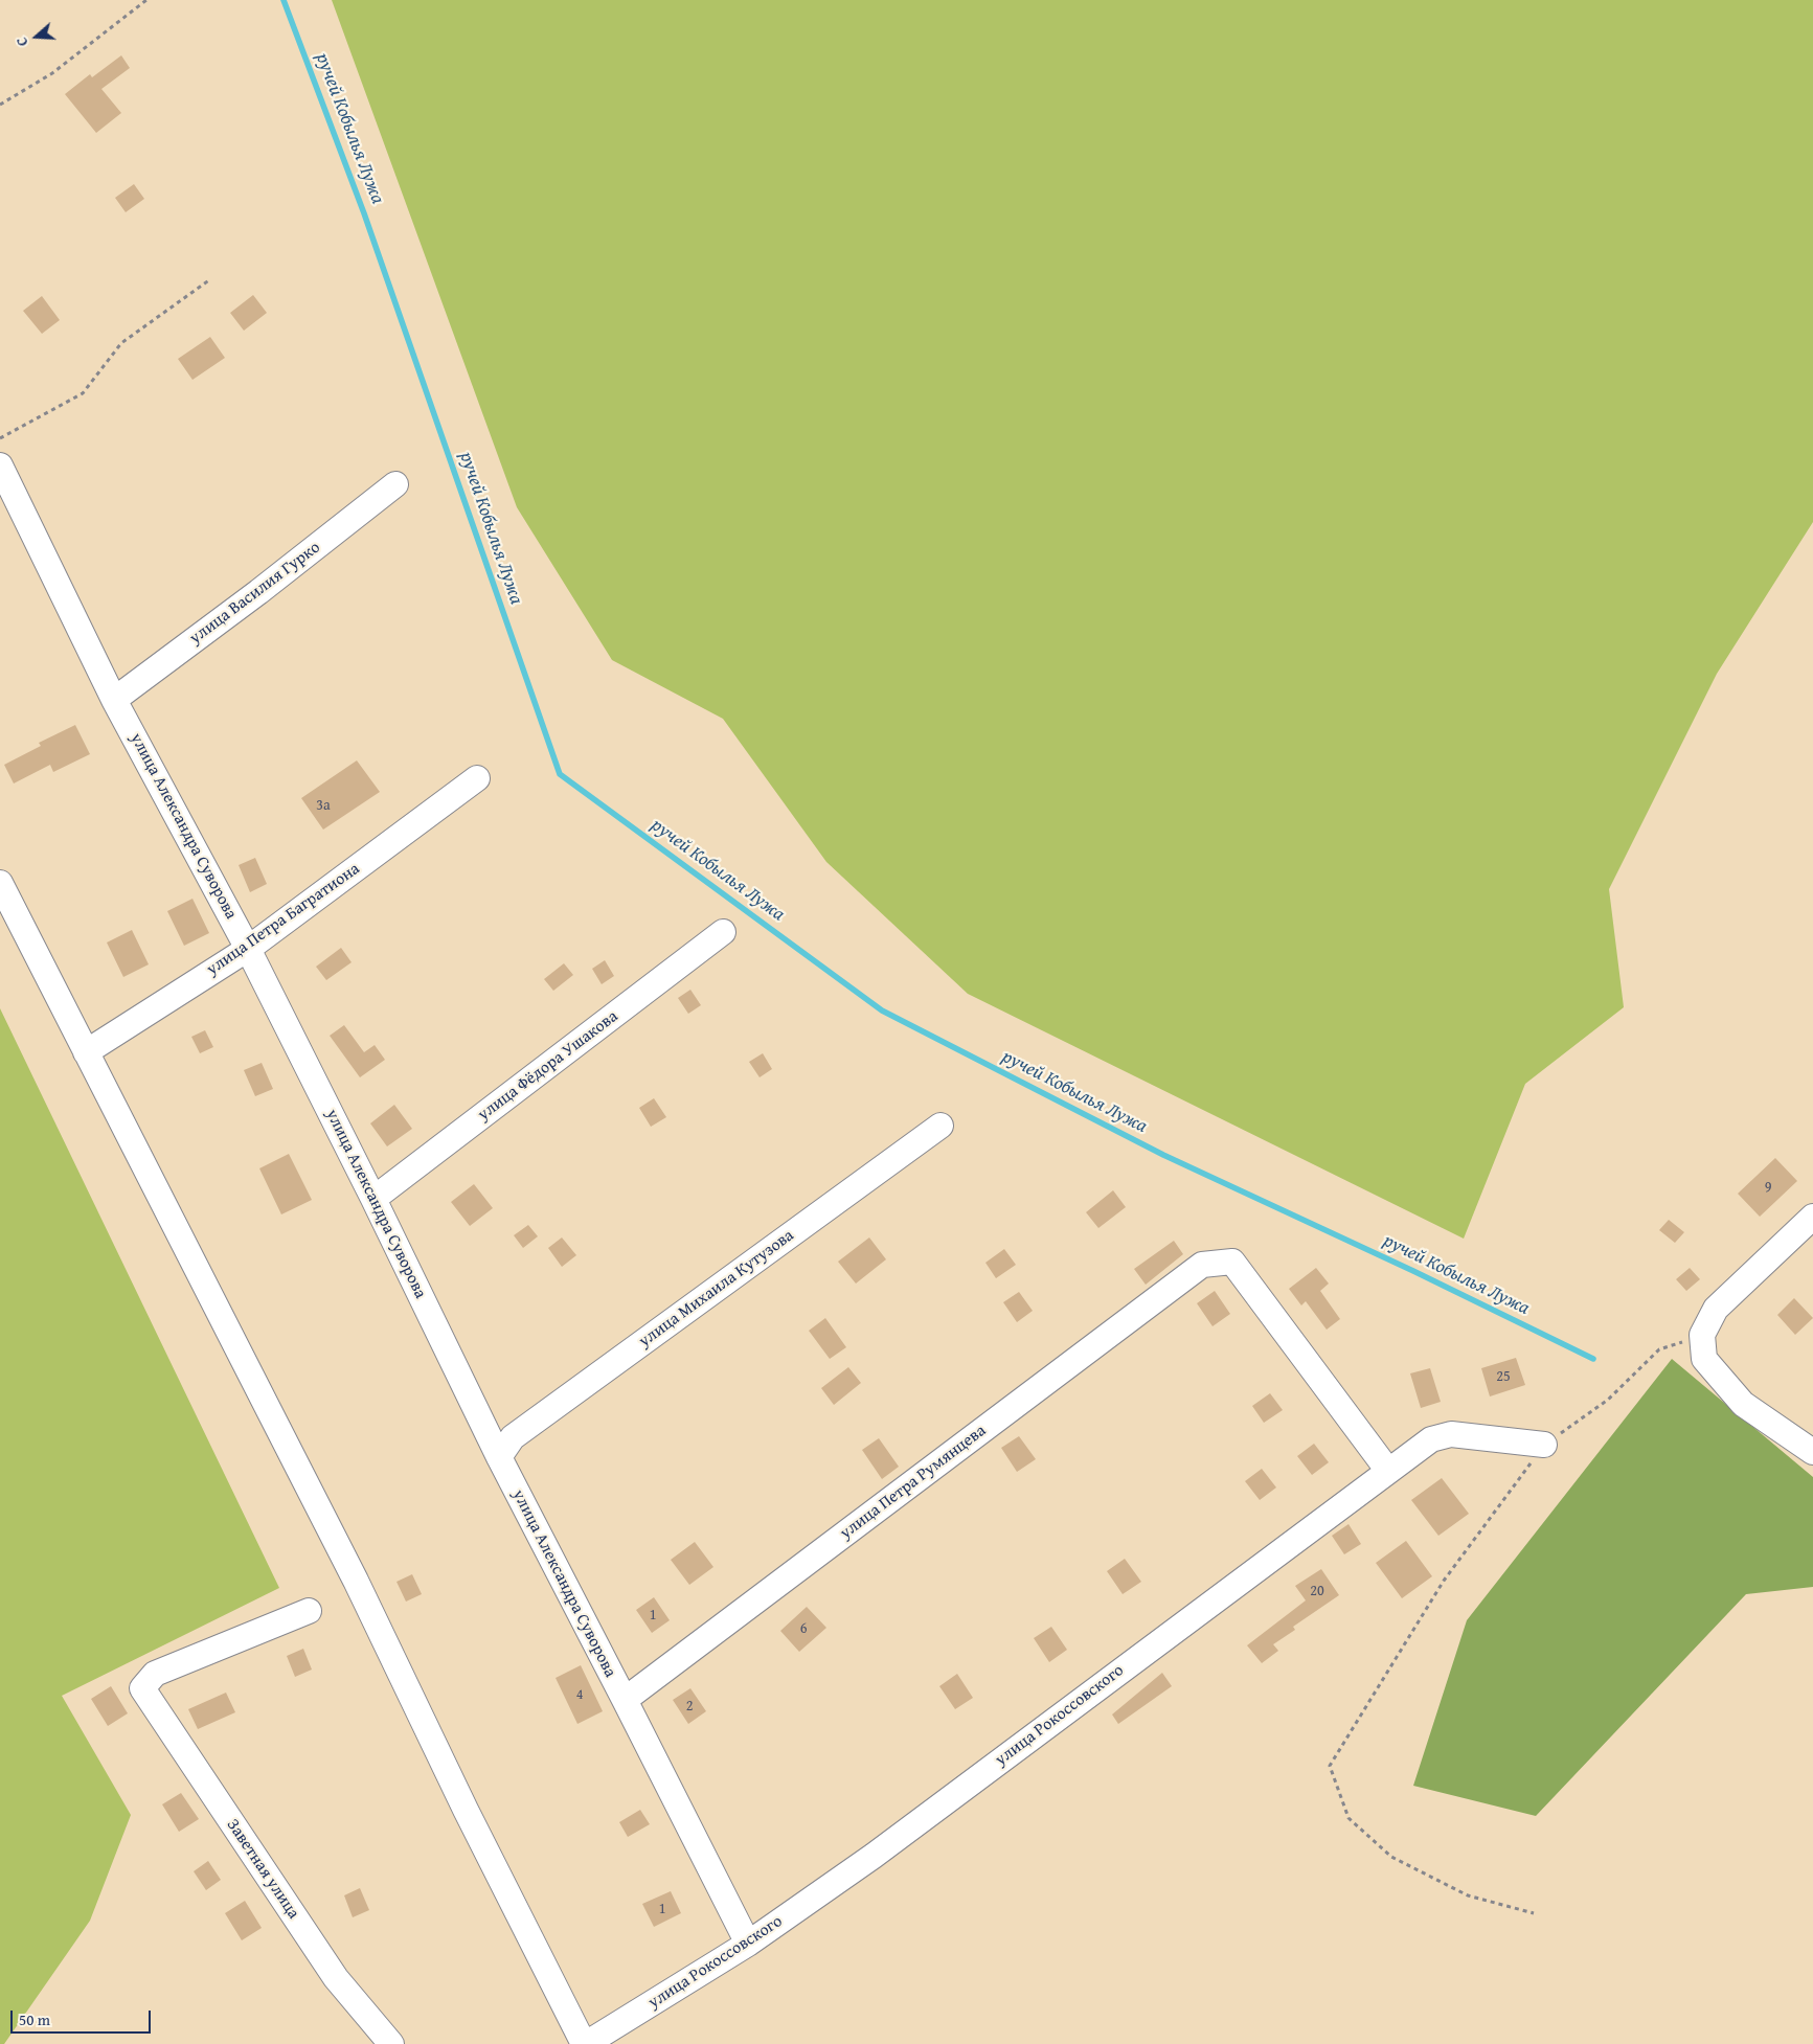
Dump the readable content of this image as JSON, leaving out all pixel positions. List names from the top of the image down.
{
  "streets": {
    "street": [
      "улица Василия Гурко",
      "улица Александра Суворова",
      "улица Петра Багратиона",
      "улица Фёдора Ушакова",
      "улица Михаила Кутузова",
      "улица Петра Румянцева",
      "улица Рокоссовского",
      "Заветная улица"
    ]
  },
  "crossings": [
    ["улица Василия Гурко", "улица Александра Суворова"],
    ["улица Александра Суворова", "улица Петра Багратиона"],
    ["улица Александра Суворова", "улица Фёдора Ушакова"],
    ["улица Александра Суворова", "улица Михаила Кутузова"],
    ["улица Александра Суворова", "улица Петра Румянцева"],
    ["улица Александра Суворова", "улица Рокоссовского"],
    ["улица Петра Румянцева", "улица Рокоссовского"]
  ],
  "water": ["ручей Кобылья Лужа"],
  "house_numbers": [
    "3а",
    "9",
    "25",
    "20",
    "1",
    "6",
    "4",
    "2",
    "1"
  ],
  "scale_bar": "50 m",
  "north": "left"
}
